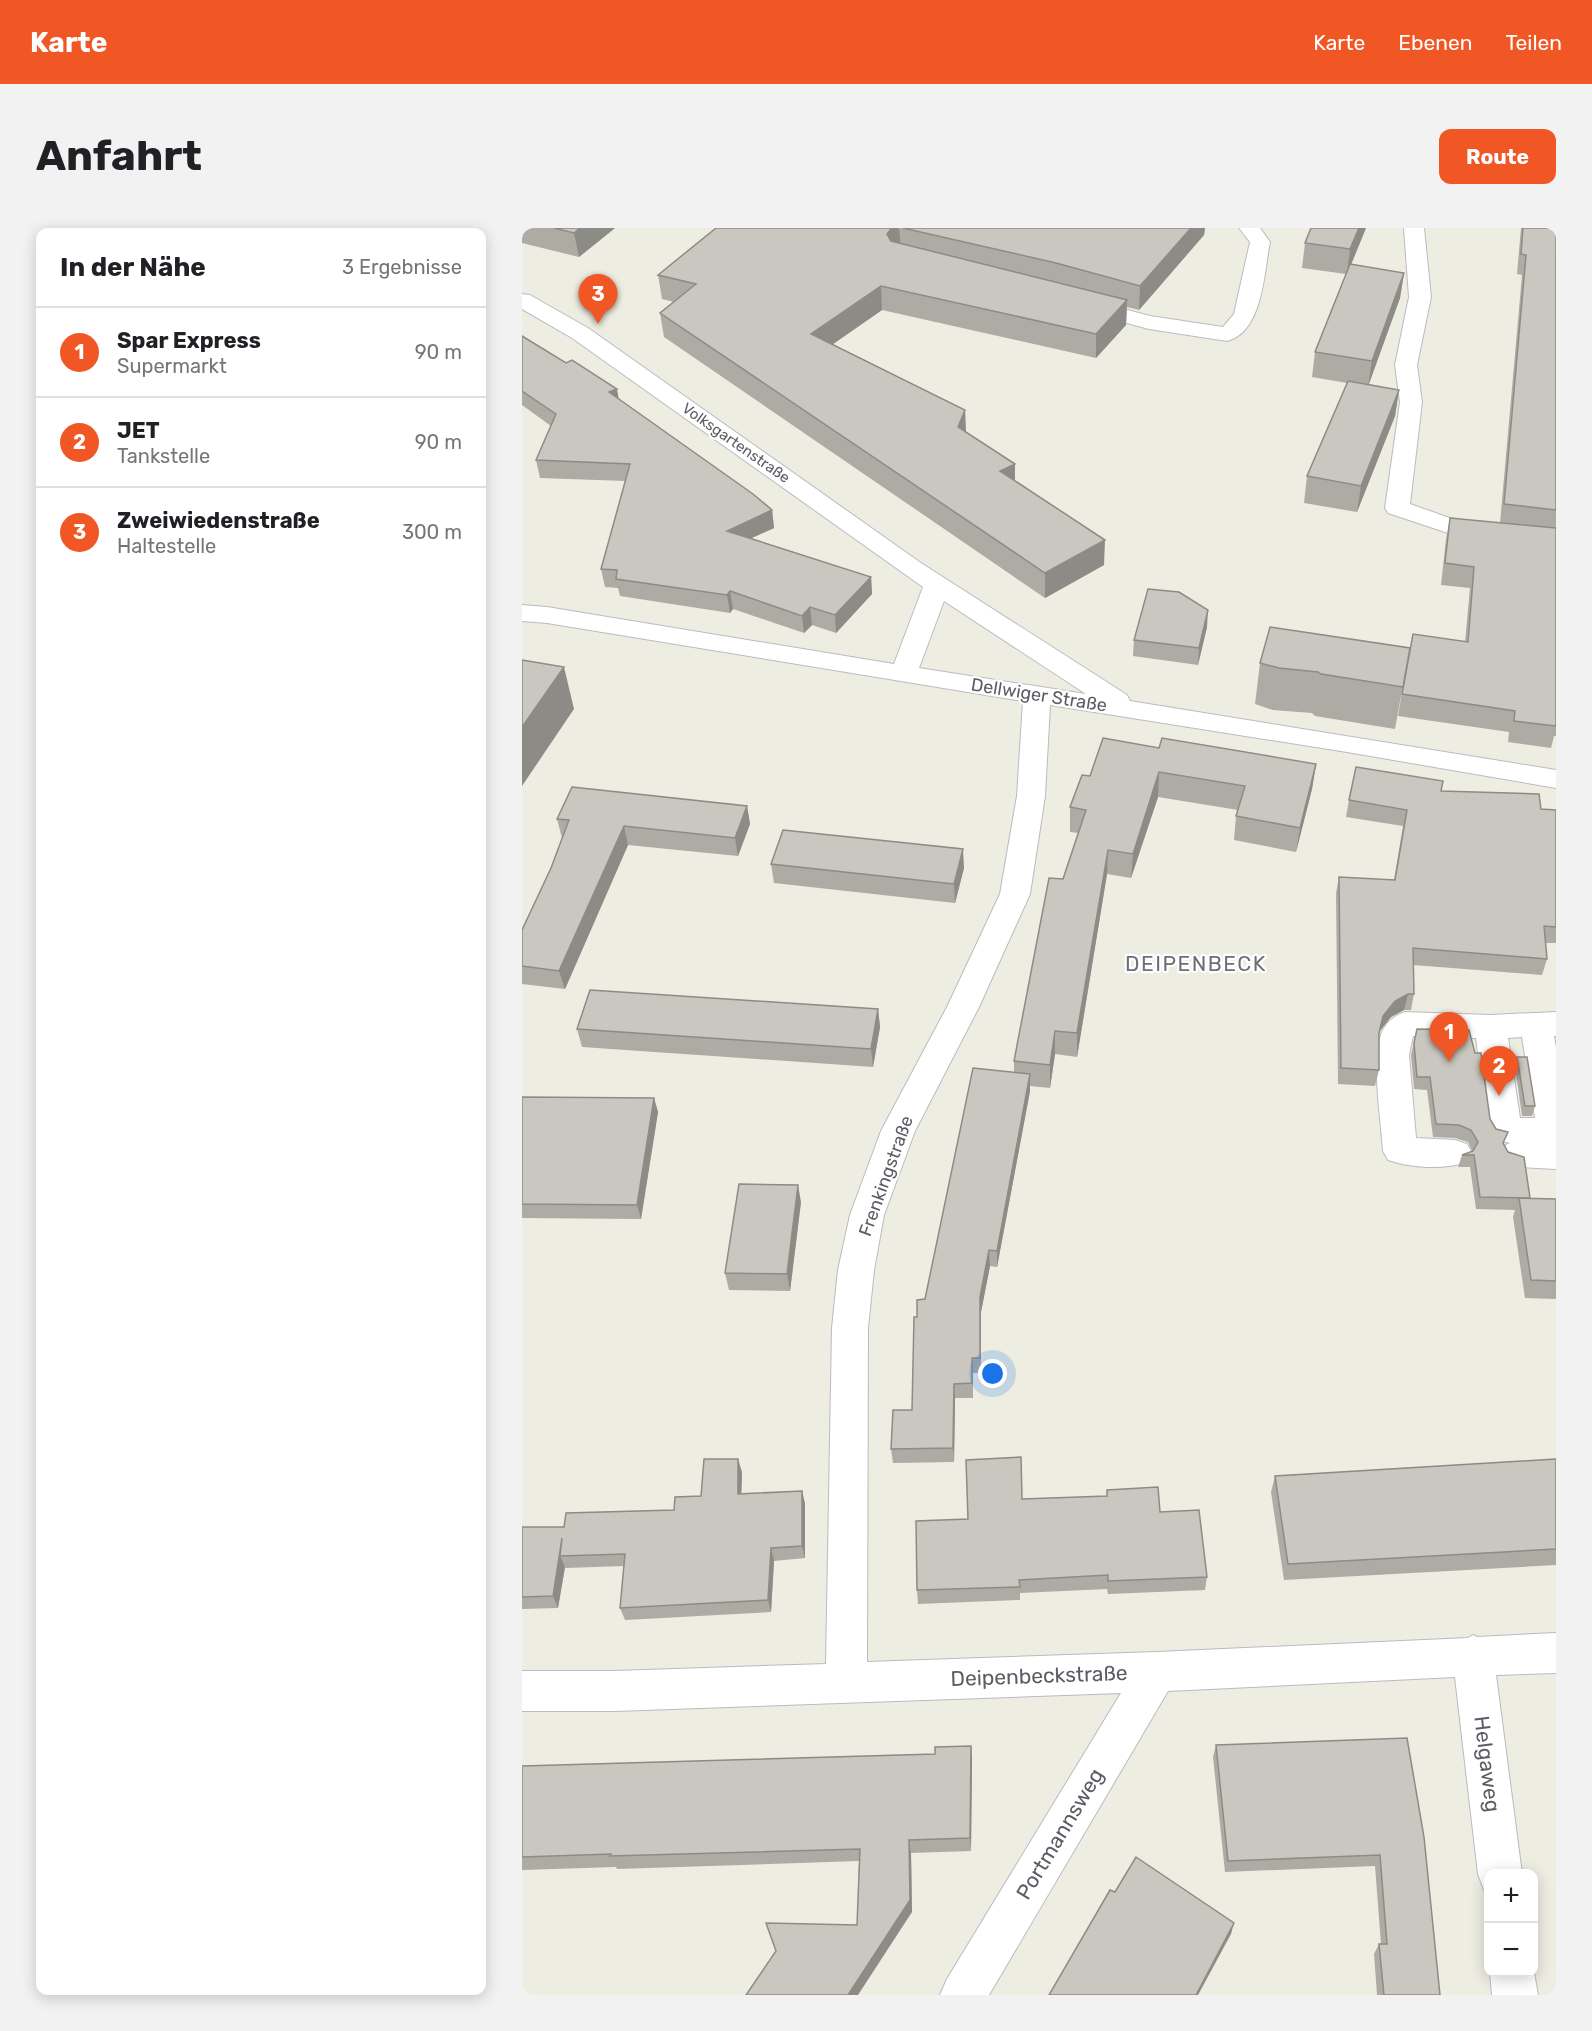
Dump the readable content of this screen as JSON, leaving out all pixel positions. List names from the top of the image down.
{
  "streets": {
    "street": [
      "Volksgartenstraße",
      "Dellwiger Straße",
      "Frenkingstraße",
      "Deipenbeckstraße",
      "Helgaweg",
      "Portmannsweg"
    ]
  },
  "crossings": [
    ["Volksgartenstraße", "Dellwiger Straße"],
    ["Dellwiger Straße", "Frenkingstraße"],
    ["Frenkingstraße", "Deipenbeckstraße"],
    ["Deipenbeckstraße", "Helgaweg"],
    ["Deipenbeckstraße", "Portmannsweg"]
  ],
  "districts": ["DEIPENBECK"],
  "page": {
    "header": "Karte",
    "nav": ["Karte", "Ebenen", "Teilen"],
    "buttons": "Route",
    "title": "Anfahrt",
    "heading": ["In der Nähe", "3 Ergebnisse"],
    "pins": ["3", "1", "2"],
    "list": [
      {
        "mark": "1",
        "name": "Spar Express",
        "note": "Supermarkt",
        "value": "90 m"
      },
      {
        "mark": "2",
        "name": "JET",
        "note": "Tankstelle",
        "value": "90 m"
      },
      {
        "mark": "3",
        "name": "Zweiwiedenstraße",
        "note": "Haltestelle",
        "value": "300 m"
      }
    ],
    "map_buttons": ["+", "−"]
  }
}
